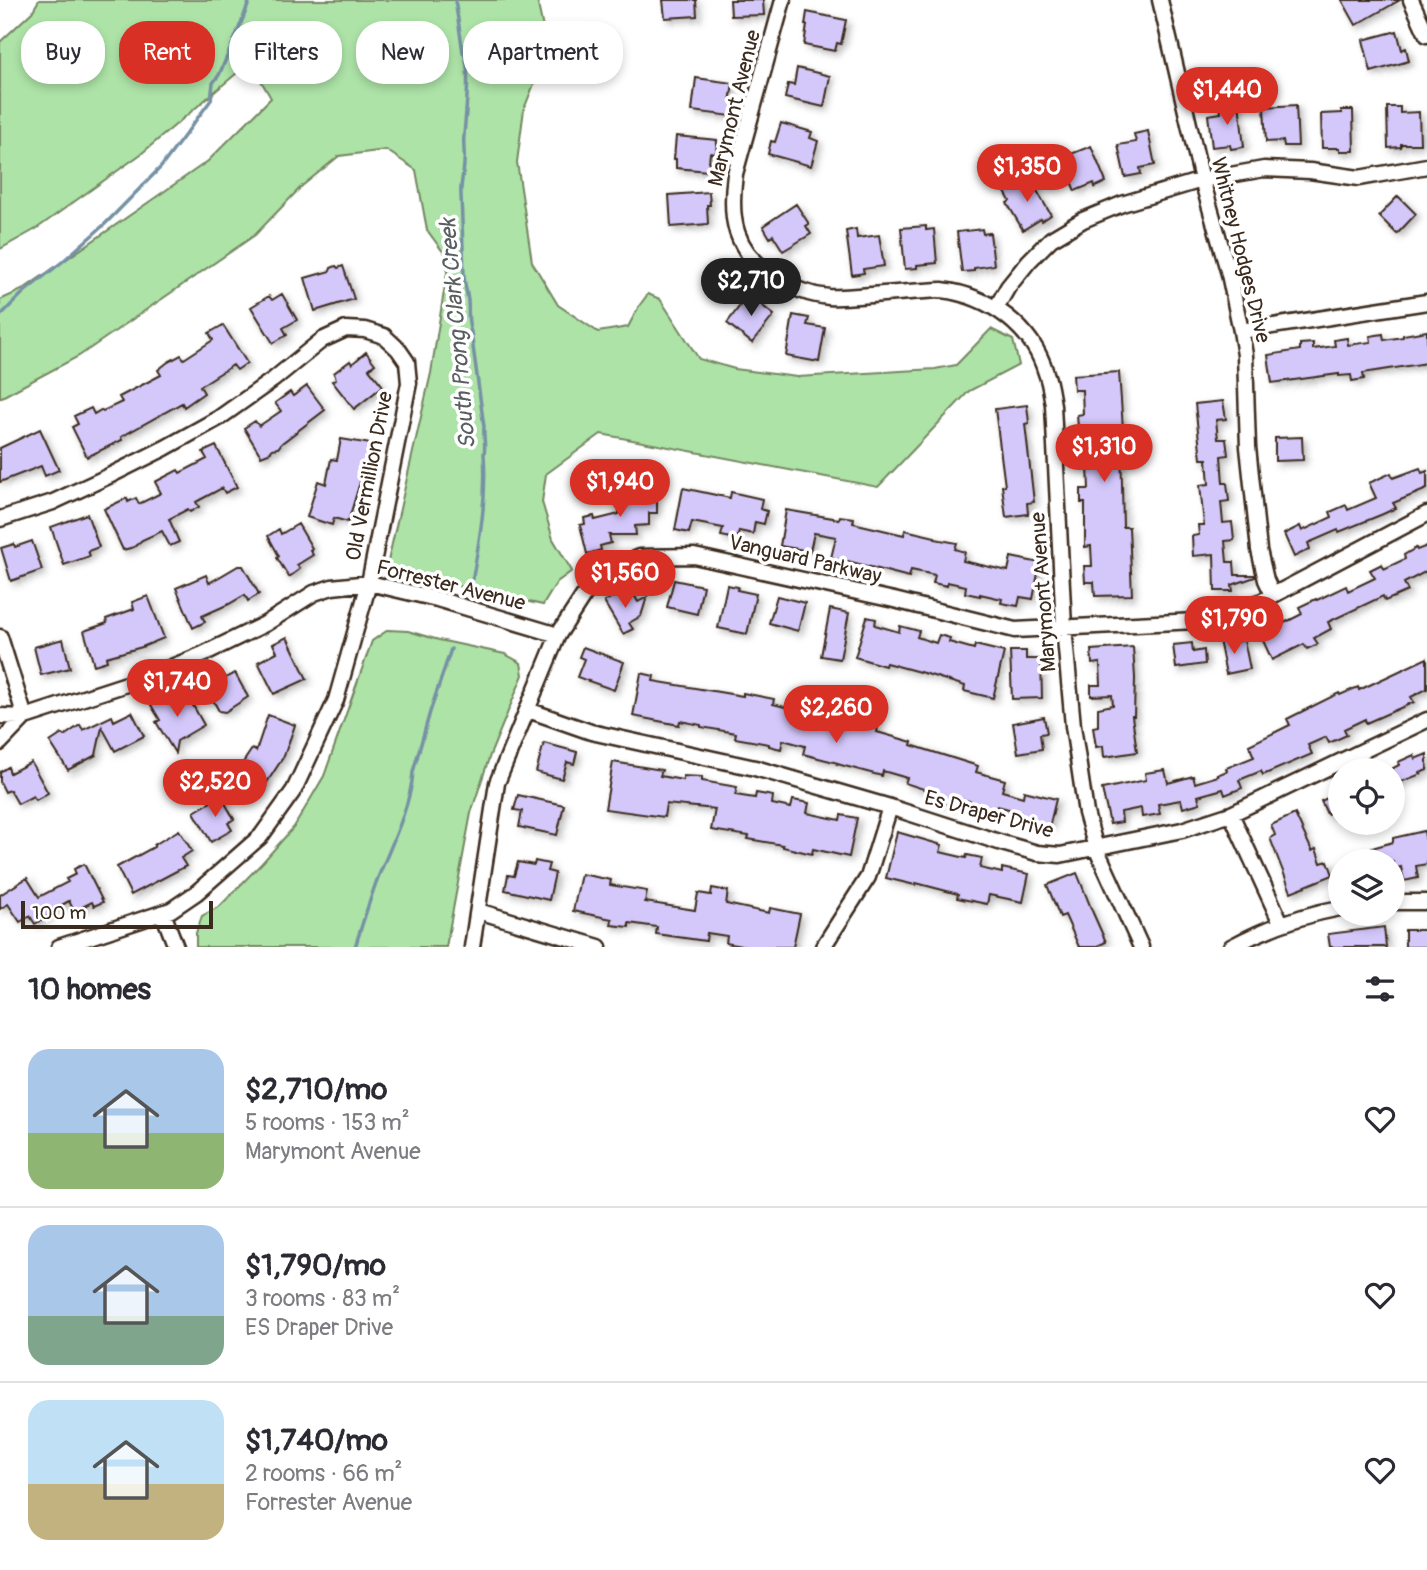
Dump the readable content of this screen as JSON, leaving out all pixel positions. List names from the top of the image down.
{
  "streets": {
    "street": [
      "Marymont Avenue",
      "Whitney Hodges Drive",
      "Old Vermillion Drive",
      "Vanguard Parkway",
      "Forrester Avenue",
      "Es Draper Drive"
    ]
  },
  "crossings": [
    ["Marymont Avenue", "Vanguard Parkway"],
    ["Marymont Avenue", "Es Draper Drive"],
    ["Old Vermillion Drive", "Forrester Avenue"],
    ["Vanguard Parkway", "Forrester Avenue"],
    ["Vanguard Parkway", "Es Draper Drive"]
  ],
  "water": ["South Prong Clark Creek"],
  "scale_bar": "100 m",
  "page": {
    "chip": [
      "Buy",
      "Rent",
      "Filters",
      "New",
      "Apartment"
    ],
    "price": [
      "$1,440",
      "$1,350",
      "$2,710",
      "$1,310",
      "$1,940",
      "$1,560",
      "$1,790",
      "$1,740",
      "$2,260",
      "$2,520"
    ],
    "scale": "100 m",
    "heading": "10 homes",
    "list": [
      {
        "name": "$2,710/mo",
        "note": "5 rooms · 153 m² · Marymont Avenue"
      },
      {
        "name": "$1,790/mo",
        "note": "3 rooms · 83 m² · ES Draper Drive"
      },
      {
        "name": "$1,740/mo",
        "note": "2 rooms · 66 m² · Forrester Avenue"
      }
    ]
  }
}
